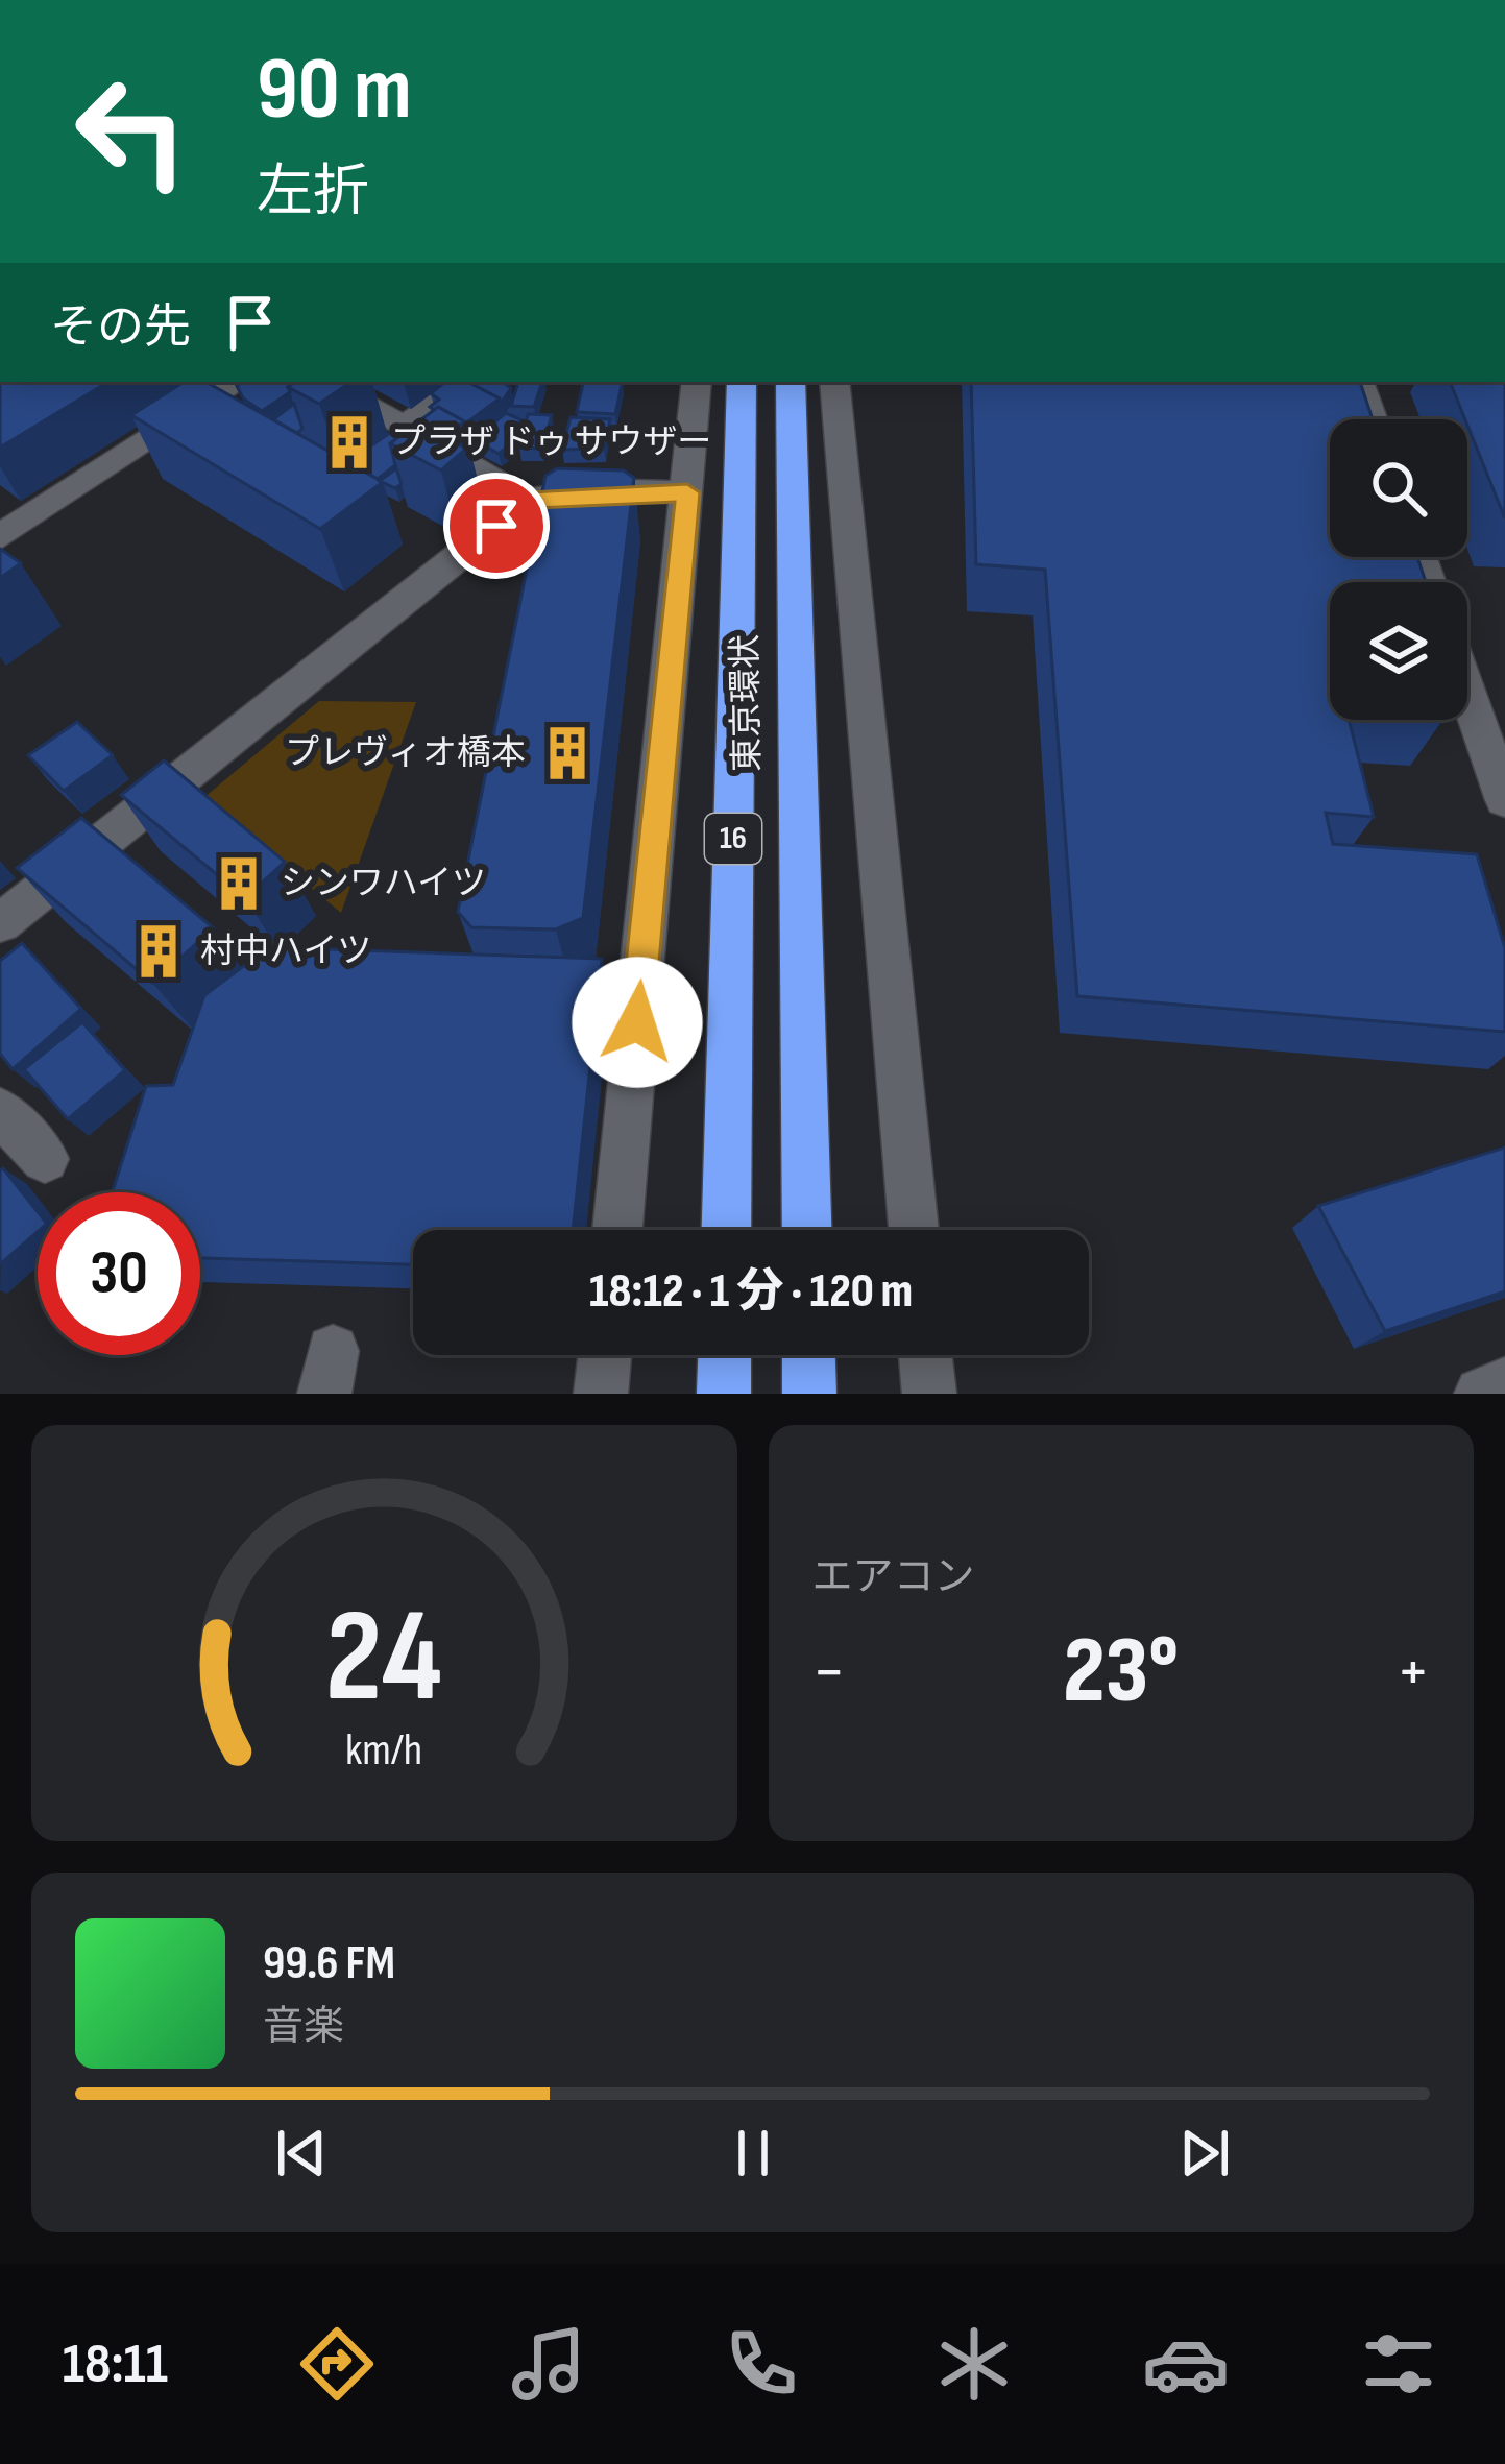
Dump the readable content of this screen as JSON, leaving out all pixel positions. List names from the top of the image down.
{
  "streets": {
    "highway": ["東京環状", "16"]
  },
  "places": {
    "building": [
      "プラザ ドゥ サウザー",
      "プレヴィオ橋本",
      "シンワハイツ",
      "村中ハイツ"
    ]
  },
  "page": {
    "turn": ["90 m", "左折"],
    "then": "その先",
    "limit": "30",
    "trip": "18:12 · 1 分 · 120 m",
    "tile": "エアコン",
    "heat": ["−", "23°", "+"],
    "song": ["99.6 FM", "音楽"],
    "tabs": "18:11",
    "gauge": ["24", "km/h"]
  }
}
